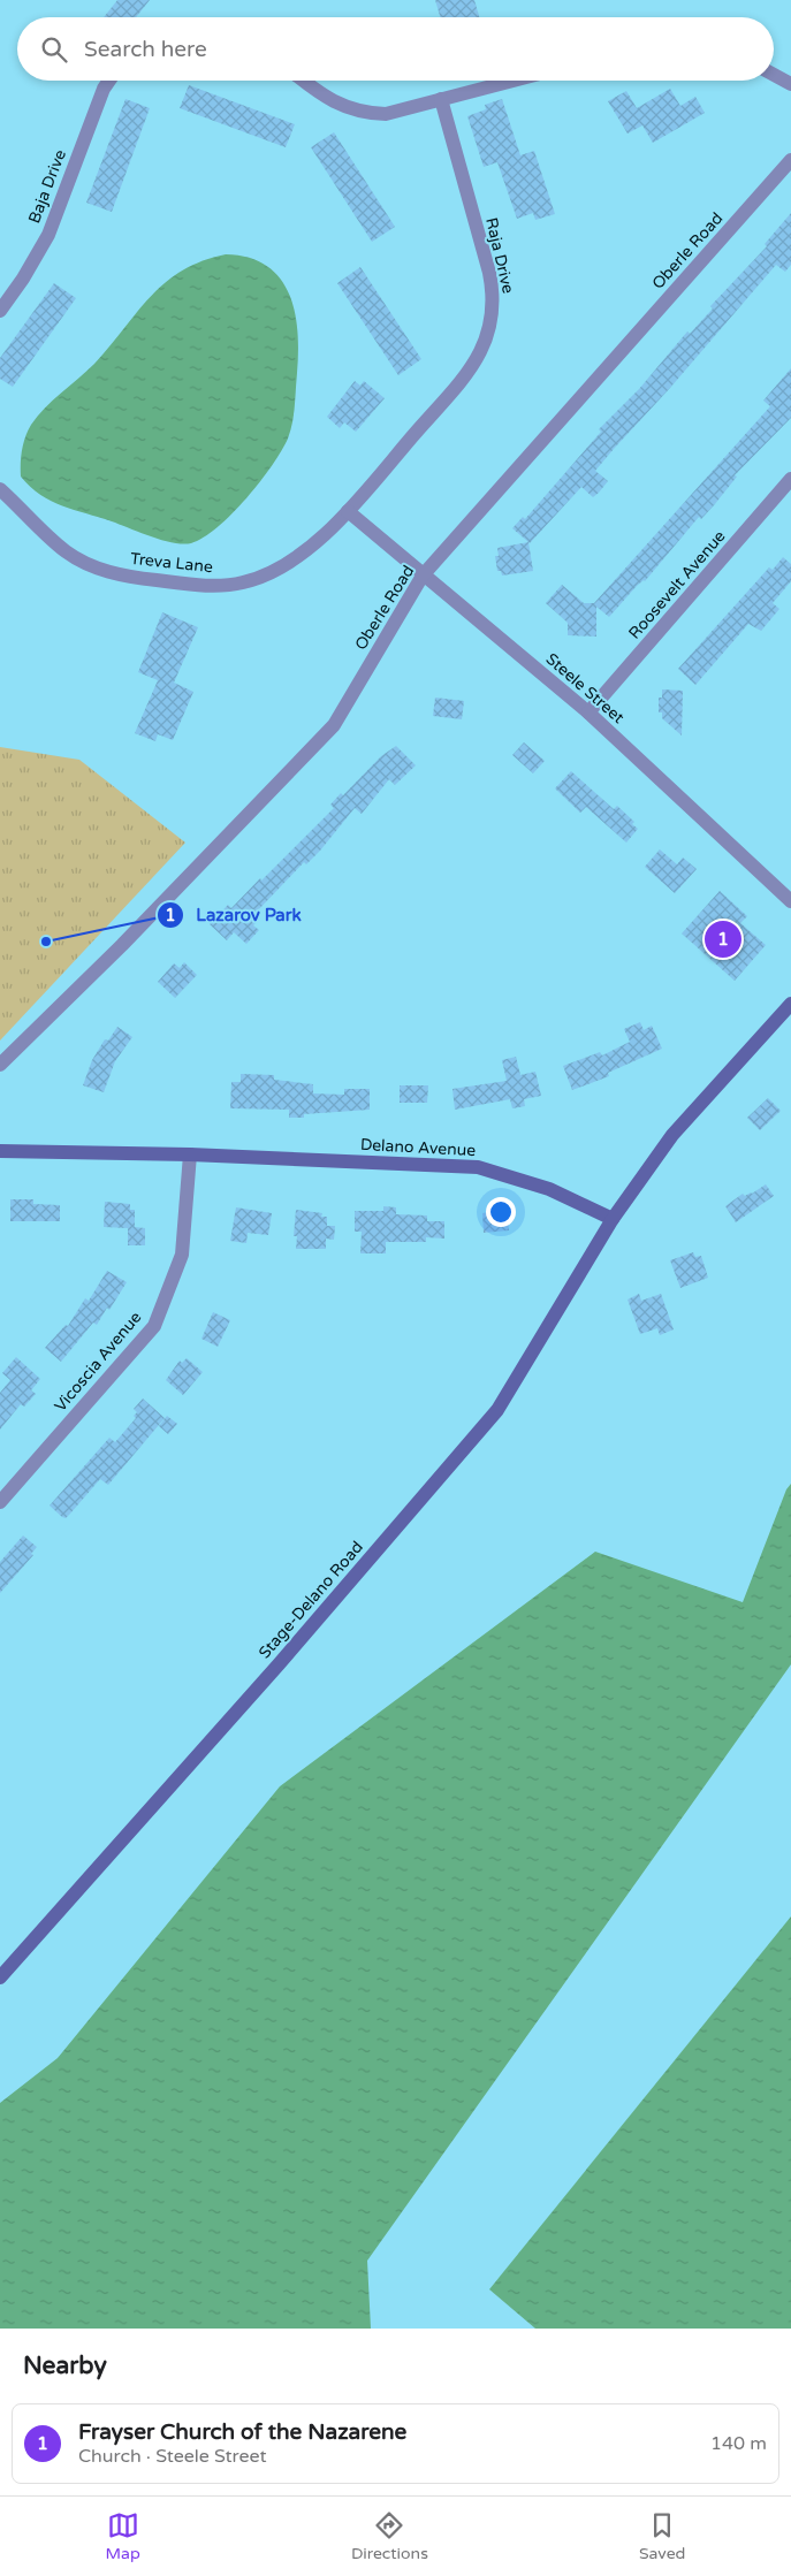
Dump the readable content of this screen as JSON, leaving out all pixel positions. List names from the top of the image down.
{
  "streets": {
    "main road": ["Delano Avenue", "Stage-Delano Road"],
    "street": [
      "Baja Drive",
      "Oberle Road",
      "Raja Drive",
      "Treva Lane",
      "Roosevelt Avenue",
      "Steele Street",
      "Vicoscia Avenue"
    ]
  },
  "crossings": [
    ["Oberle Road", "Steele Street"],
    ["Raja Drive", "Treva Lane"],
    ["Raja Drive", "Steele Street"],
    ["Treva Lane", "Steele Street"],
    ["Roosevelt Avenue", "Steele Street"],
    ["Delano Avenue", "Vicoscia Avenue"],
    ["Delano Avenue", "Stage-Delano Road"]
  ],
  "places": ["Lazarov Park"],
  "page": {
    "search": "Search here",
    "pins": "1",
    "heading": "Nearby",
    "list": [
      {
        "mark": "1",
        "name": "Frayser Church of the Nazarene",
        "note": "Church · Steele Street",
        "value": "140 m"
      }
    ],
    "nav": ["Map", "Directions", "Saved"]
  }
}
